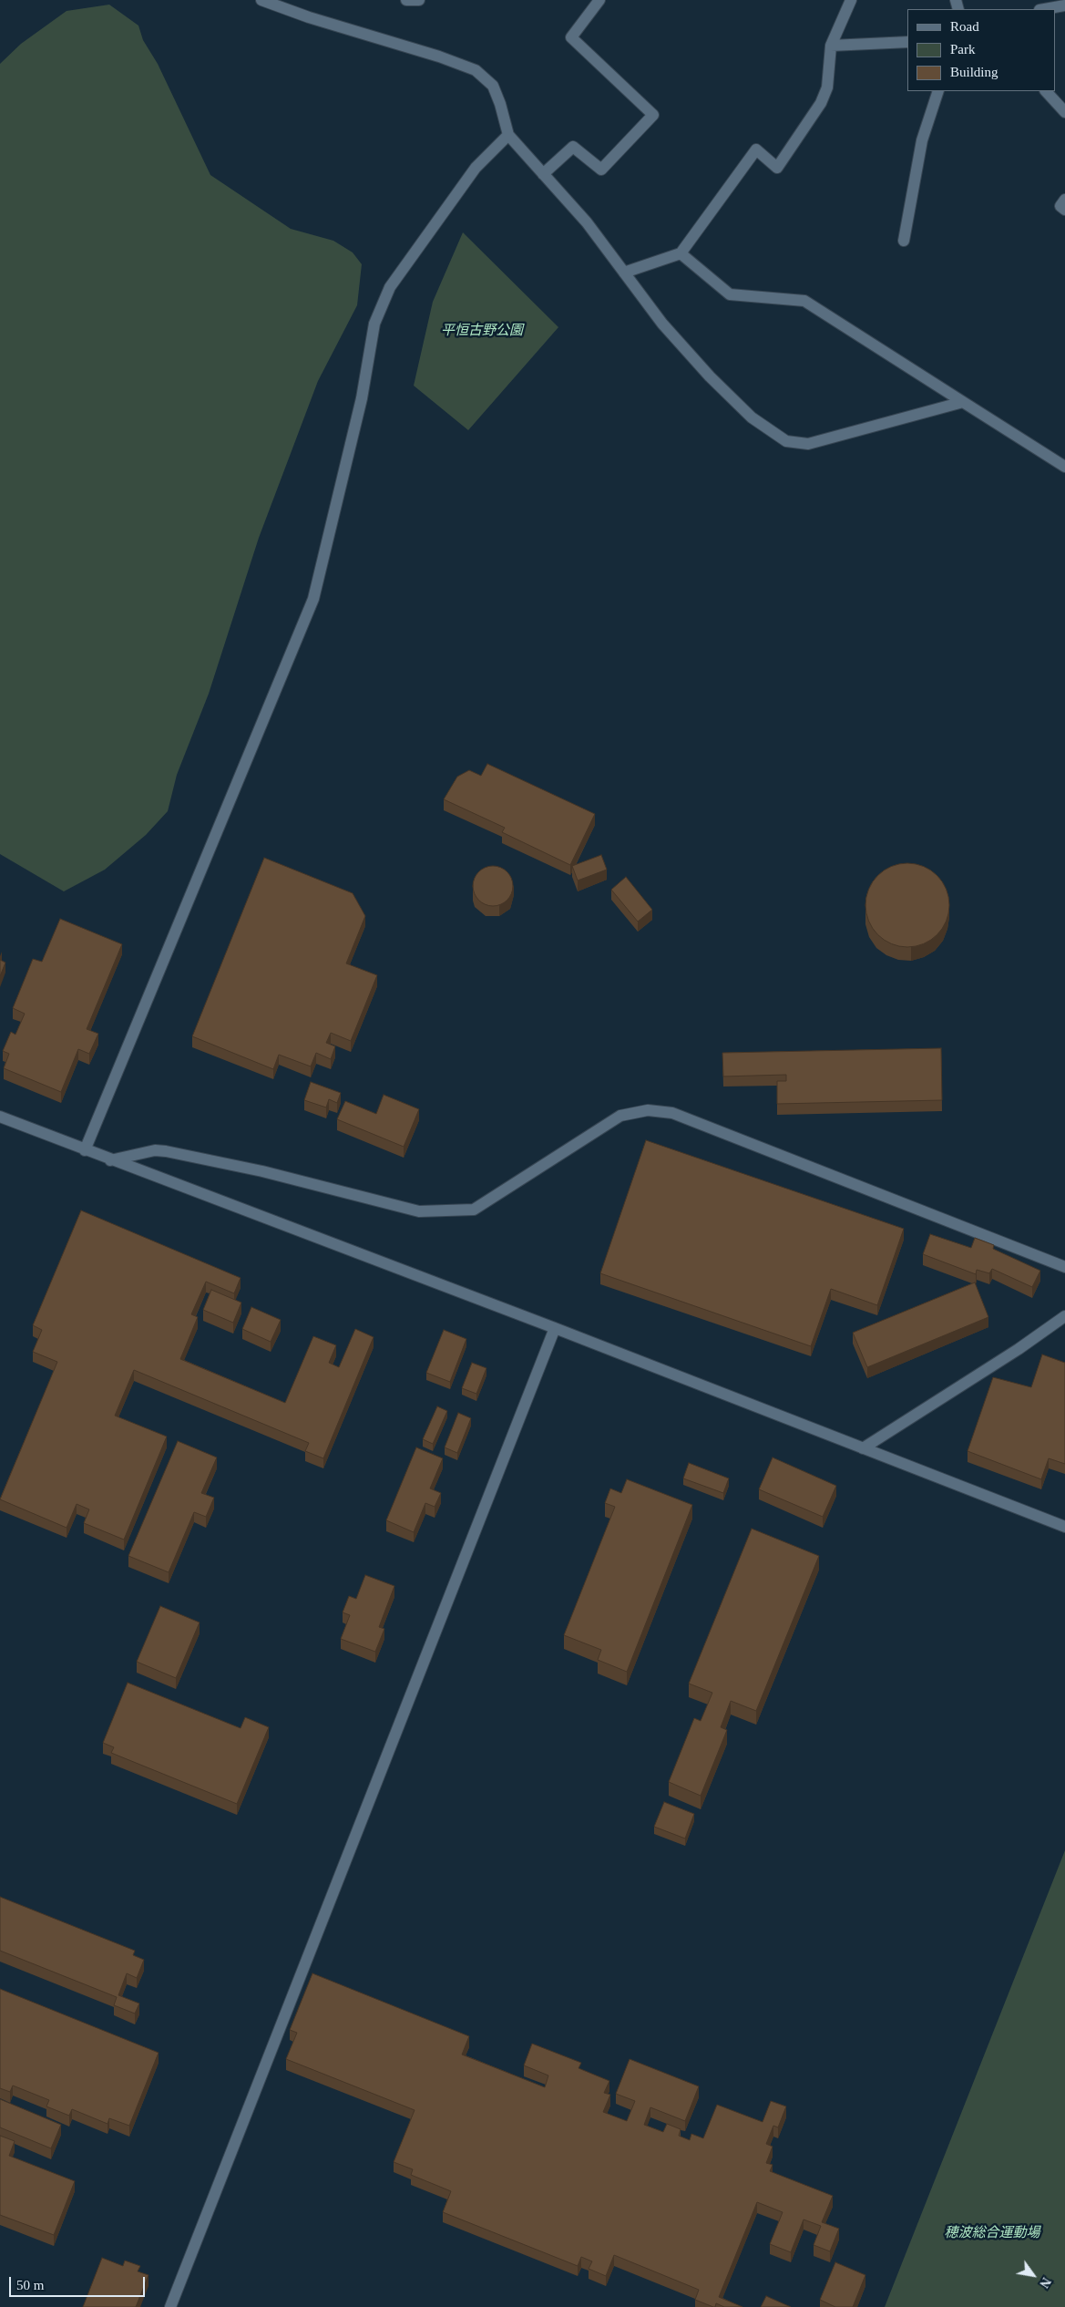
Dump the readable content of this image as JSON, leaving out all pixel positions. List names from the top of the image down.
{
  "parks": ["平恒古野公園", "穂波総合運動場"],
  "legend": ["Road", "Park", "Building"],
  "scale_bar": "50 m",
  "north": "bottom right"
}
